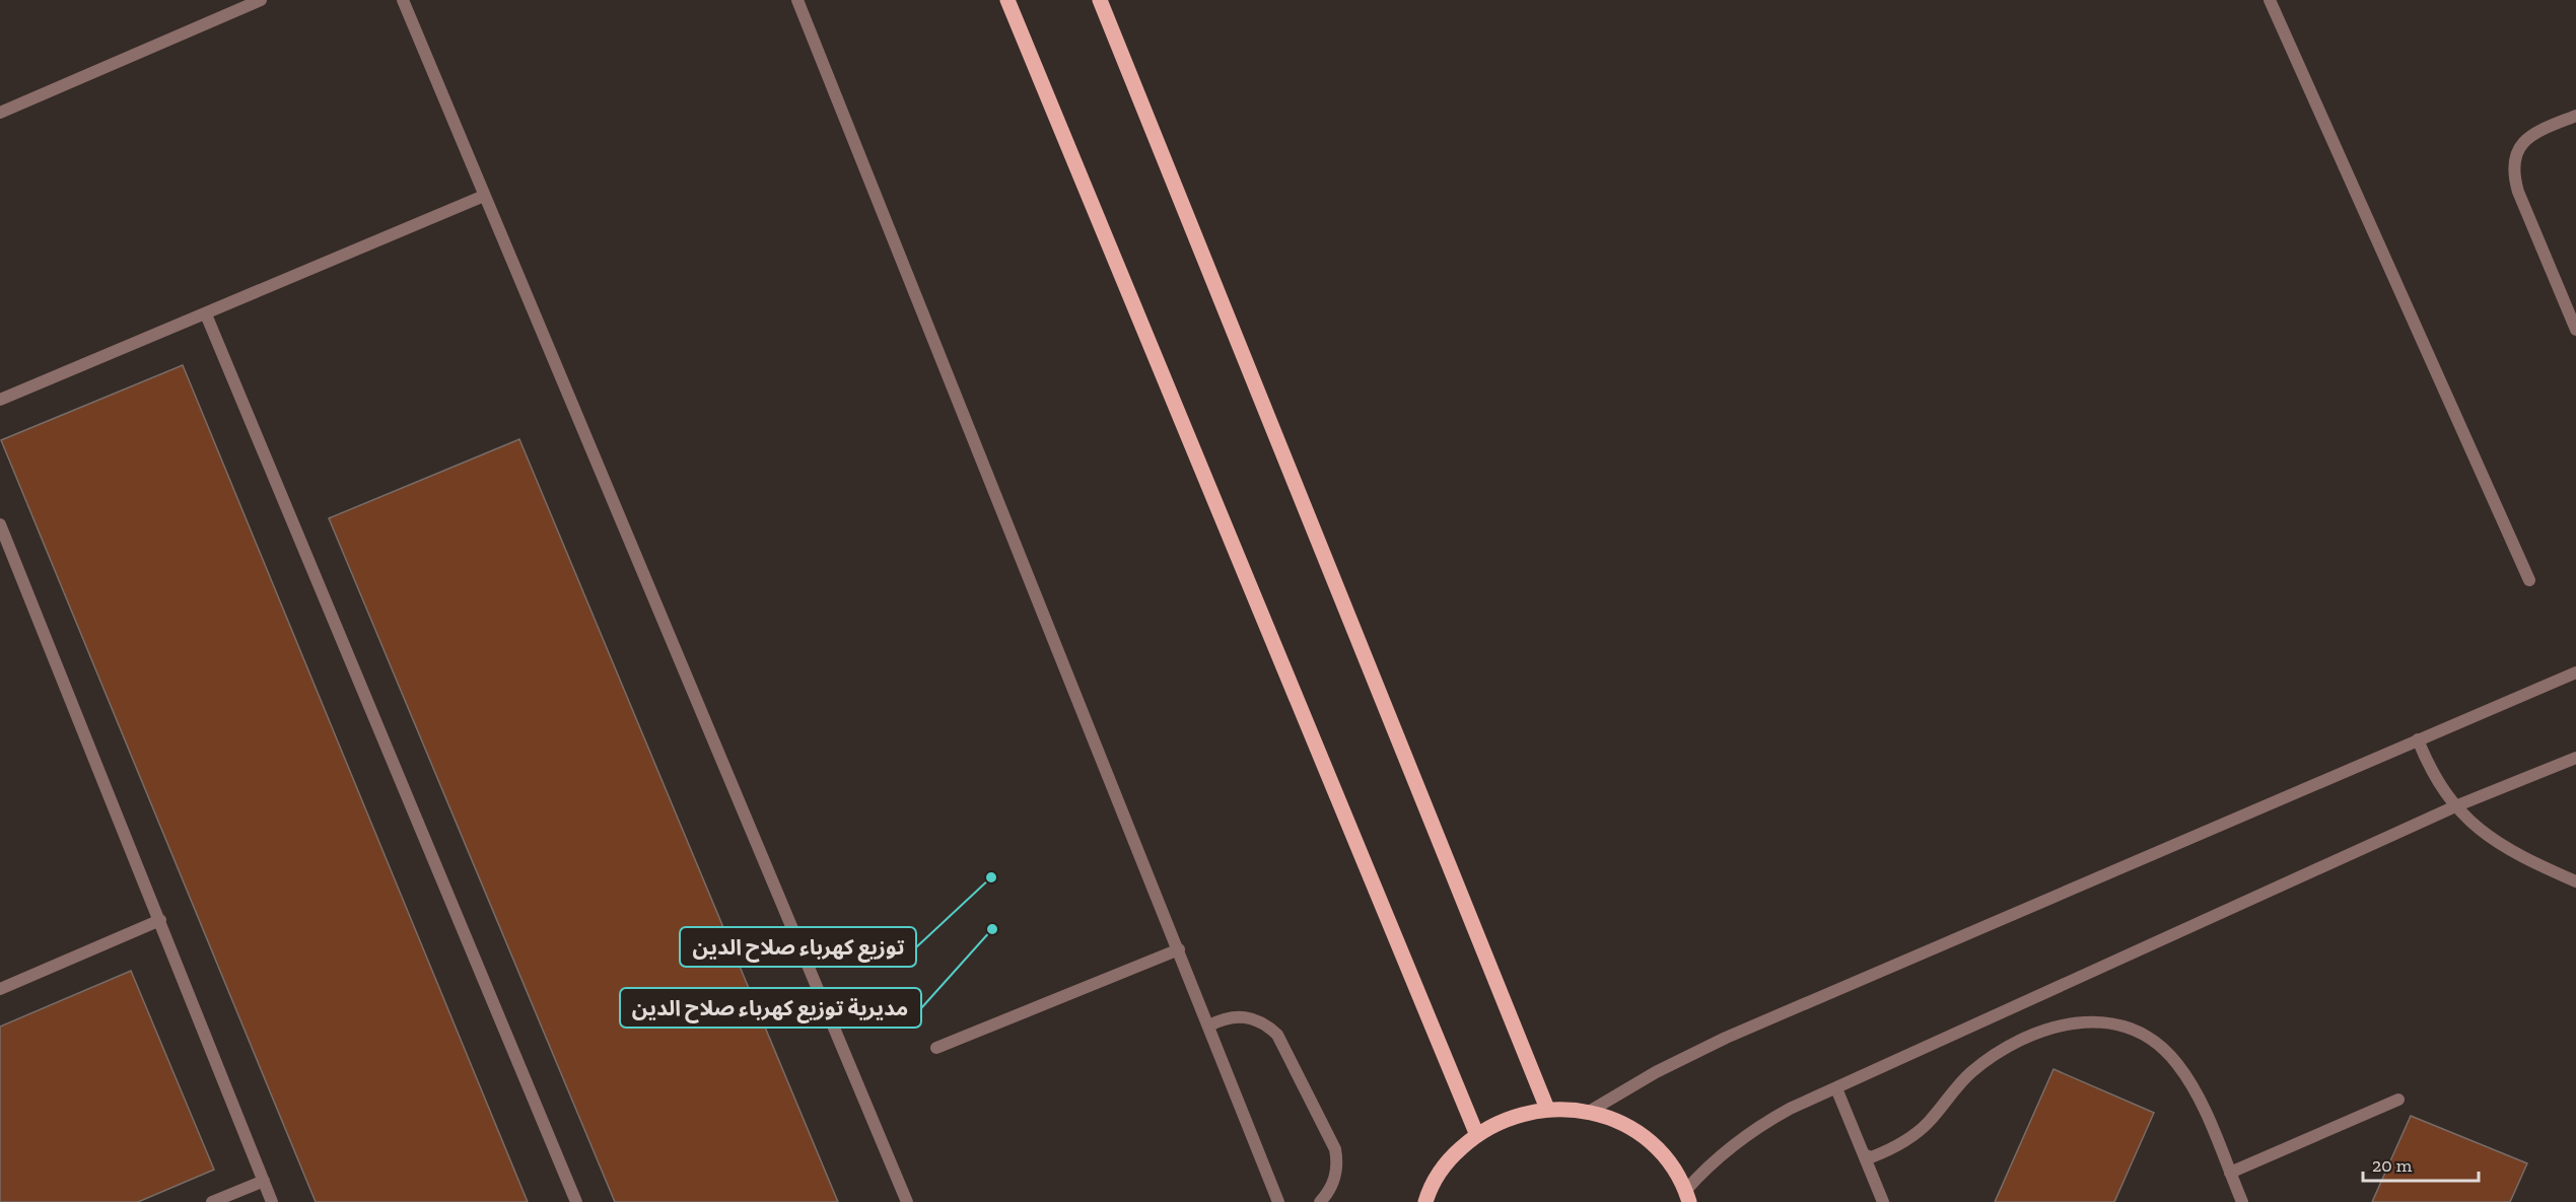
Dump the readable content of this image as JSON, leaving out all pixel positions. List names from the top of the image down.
{
  "places": ["توزيع كهرباء صلاح الدين", "مديرية توزيع كهرباء صلاح الدين"],
  "scale_bar": "20 m"
}
